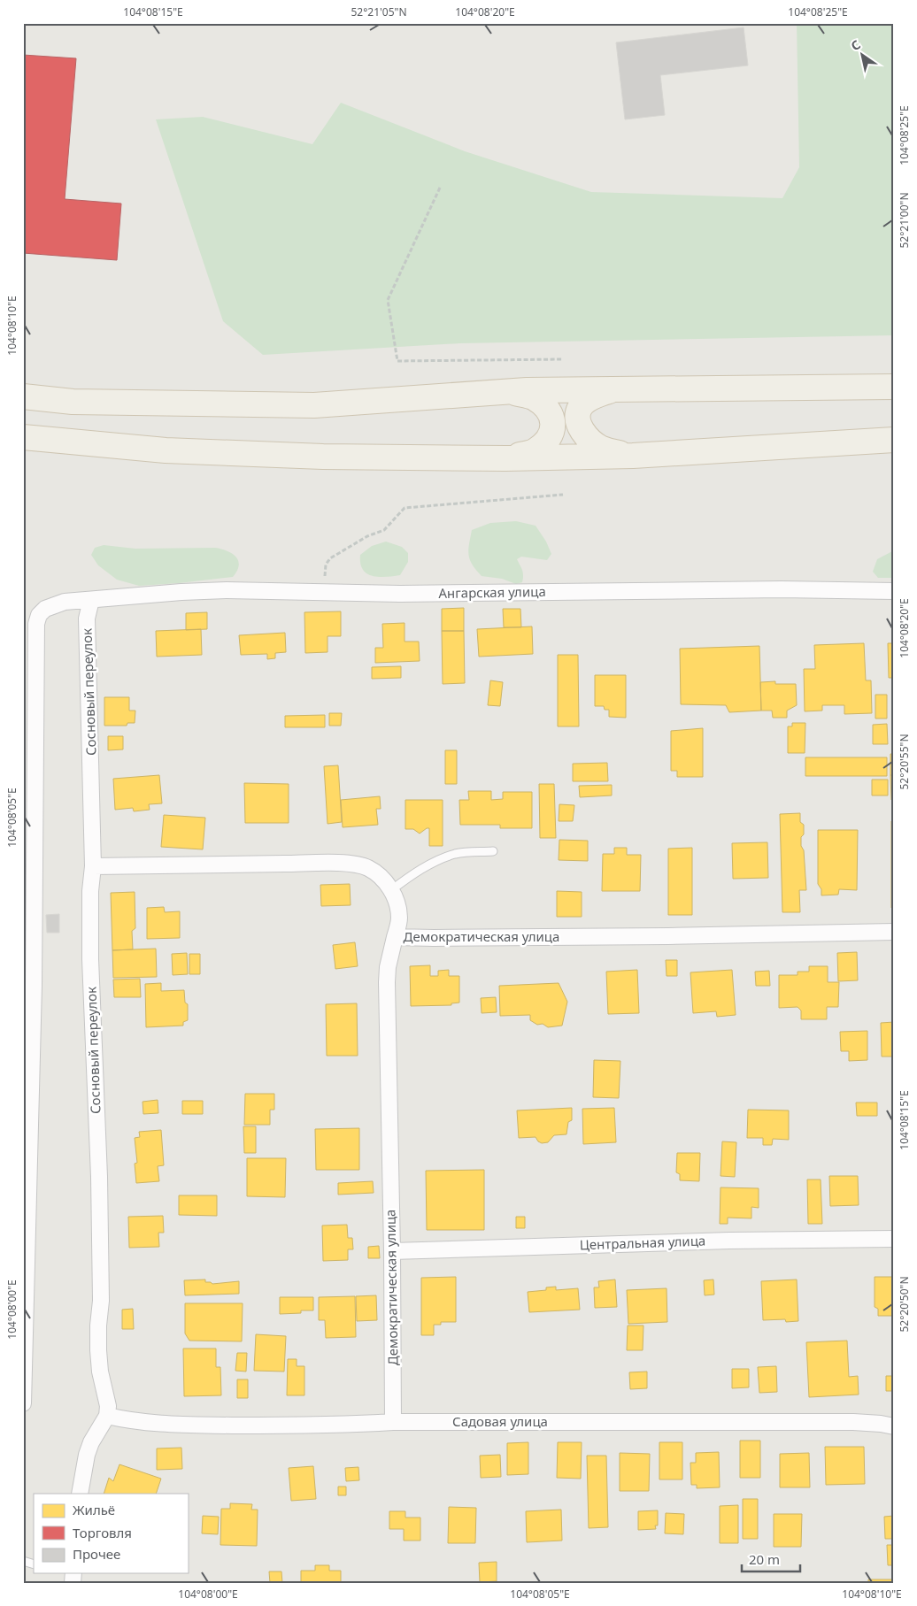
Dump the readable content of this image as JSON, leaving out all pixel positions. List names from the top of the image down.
{
  "streets": {
    "street": [
      "Ангарская улица",
      "Сосновый переулок",
      "Демократическая улица",
      "Центральная улица",
      "Садовая улица"
    ]
  },
  "crossings": [
    ["Ангарская улица", "Сосновый переулок"],
    ["Сосновый переулок", "Садовая улица"],
    ["Демократическая улица", "Центральная улица"],
    ["Демократическая улица", "Садовая улица"]
  ],
  "legend": ["Жильё", "Торговля", "Прочее"],
  "scale_bar": "20 m",
  "north": "top left",
  "coordinates": [
    "104°08'15\"E",
    "52°21'05\"N",
    "104°08'20\"E",
    "104°08'25\"E",
    "52°21'00\"N",
    "104°08'10\"E",
    "52°20'55\"N",
    "104°08'05\"E",
    "52°20'50\"N",
    "104°08'00\"E"
  ]
}
